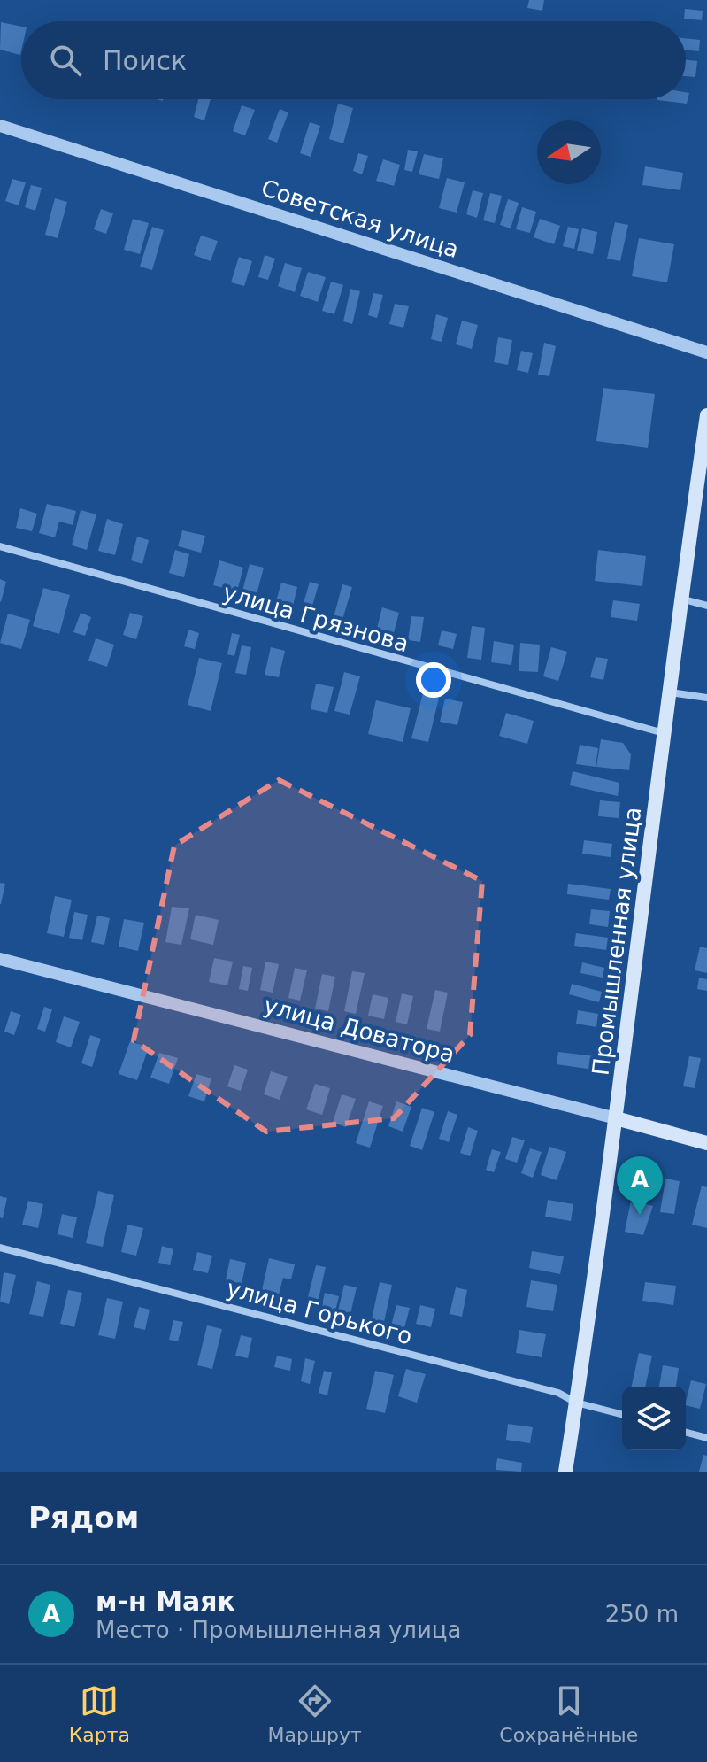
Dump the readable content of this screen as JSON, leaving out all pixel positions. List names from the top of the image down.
{
  "streets": {
    "main road": ["Промышленная улица", "улица Доватора"],
    "street": ["Советская улица", "улица Грязнова", "улица Горького"]
  },
  "crossings": [
    ["улица Грязнова", "Промышленная улица"],
    ["Промышленная улица", "улица Доватора"],
    ["Промышленная улица", "улица Горького"]
  ],
  "north": "left",
  "page": {
    "search": "Поиск",
    "pins": "A",
    "heading": "Рядом",
    "list": [
      {
        "mark": "A",
        "name": "м-н Маяк",
        "note": "Место · Промышленная улица",
        "value": "250 m"
      }
    ],
    "nav": ["Карта", "Маршрут", "Сохранённые"]
  }
}
